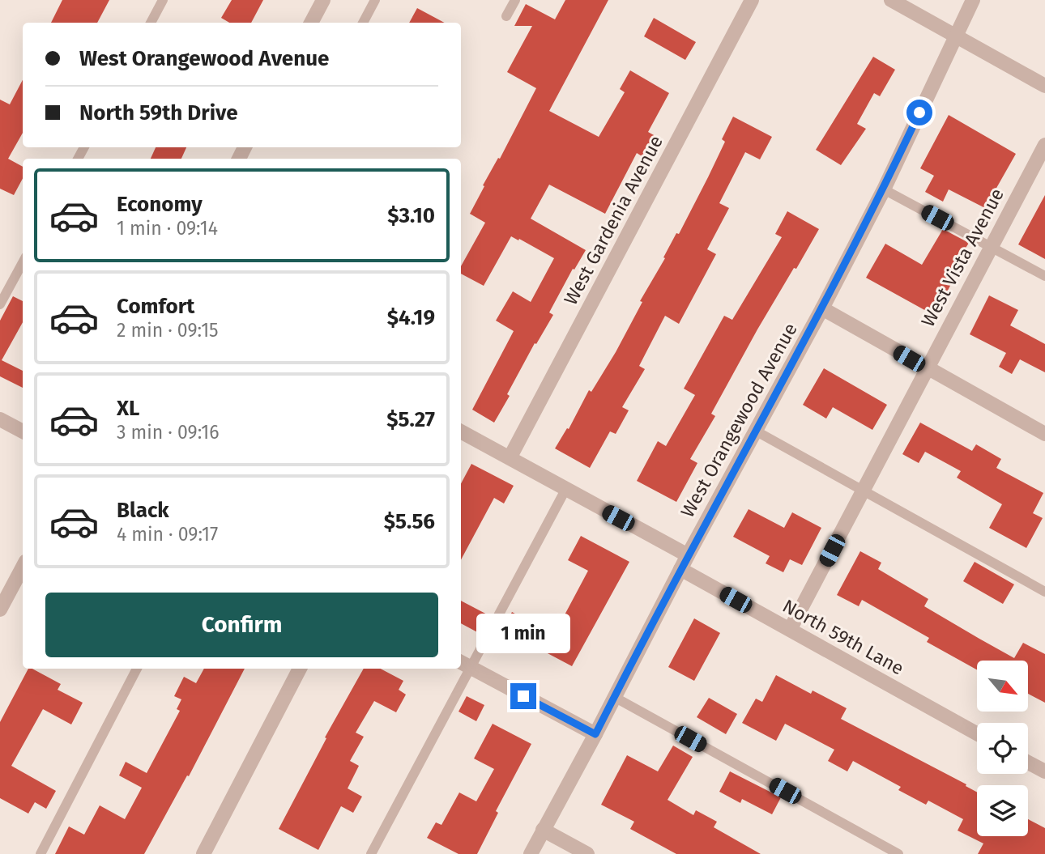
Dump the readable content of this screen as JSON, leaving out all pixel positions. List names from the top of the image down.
{
  "streets": {
    "street": [
      "West Gardenia Avenue",
      "West Vista Avenue",
      "West Orangewood Avenue",
      "North 59th Lane"
    ]
  },
  "crossings": [
    ["West Vista Avenue", "North 59th Lane"],
    ["West Orangewood Avenue", "North 59th Lane"]
  ],
  "north": "bottom right",
  "page": {
    "banner": ["West Orangewood Avenue", "North 59th Drive"],
    "list": [
      {
        "name": "Economy",
        "note": "1 min · 09:14",
        "value": "$3.10"
      },
      {
        "name": "Comfort",
        "note": "2 min · 09:15",
        "value": "$4.19"
      },
      {
        "name": "XL",
        "note": "3 min · 09:16",
        "value": "$5.27"
      },
      {
        "name": "Black",
        "note": "4 min · 09:17",
        "value": "$5.56"
      }
    ],
    "buttons": "Confirm",
    "bubble": "1 min"
  }
}
